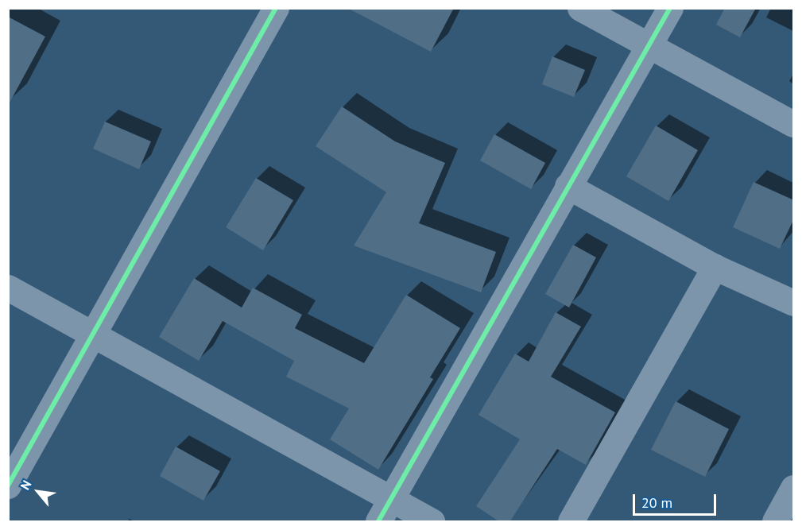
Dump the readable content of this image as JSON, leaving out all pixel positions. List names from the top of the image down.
{
  "scale_bar": "20 m",
  "north": "top left"
}
